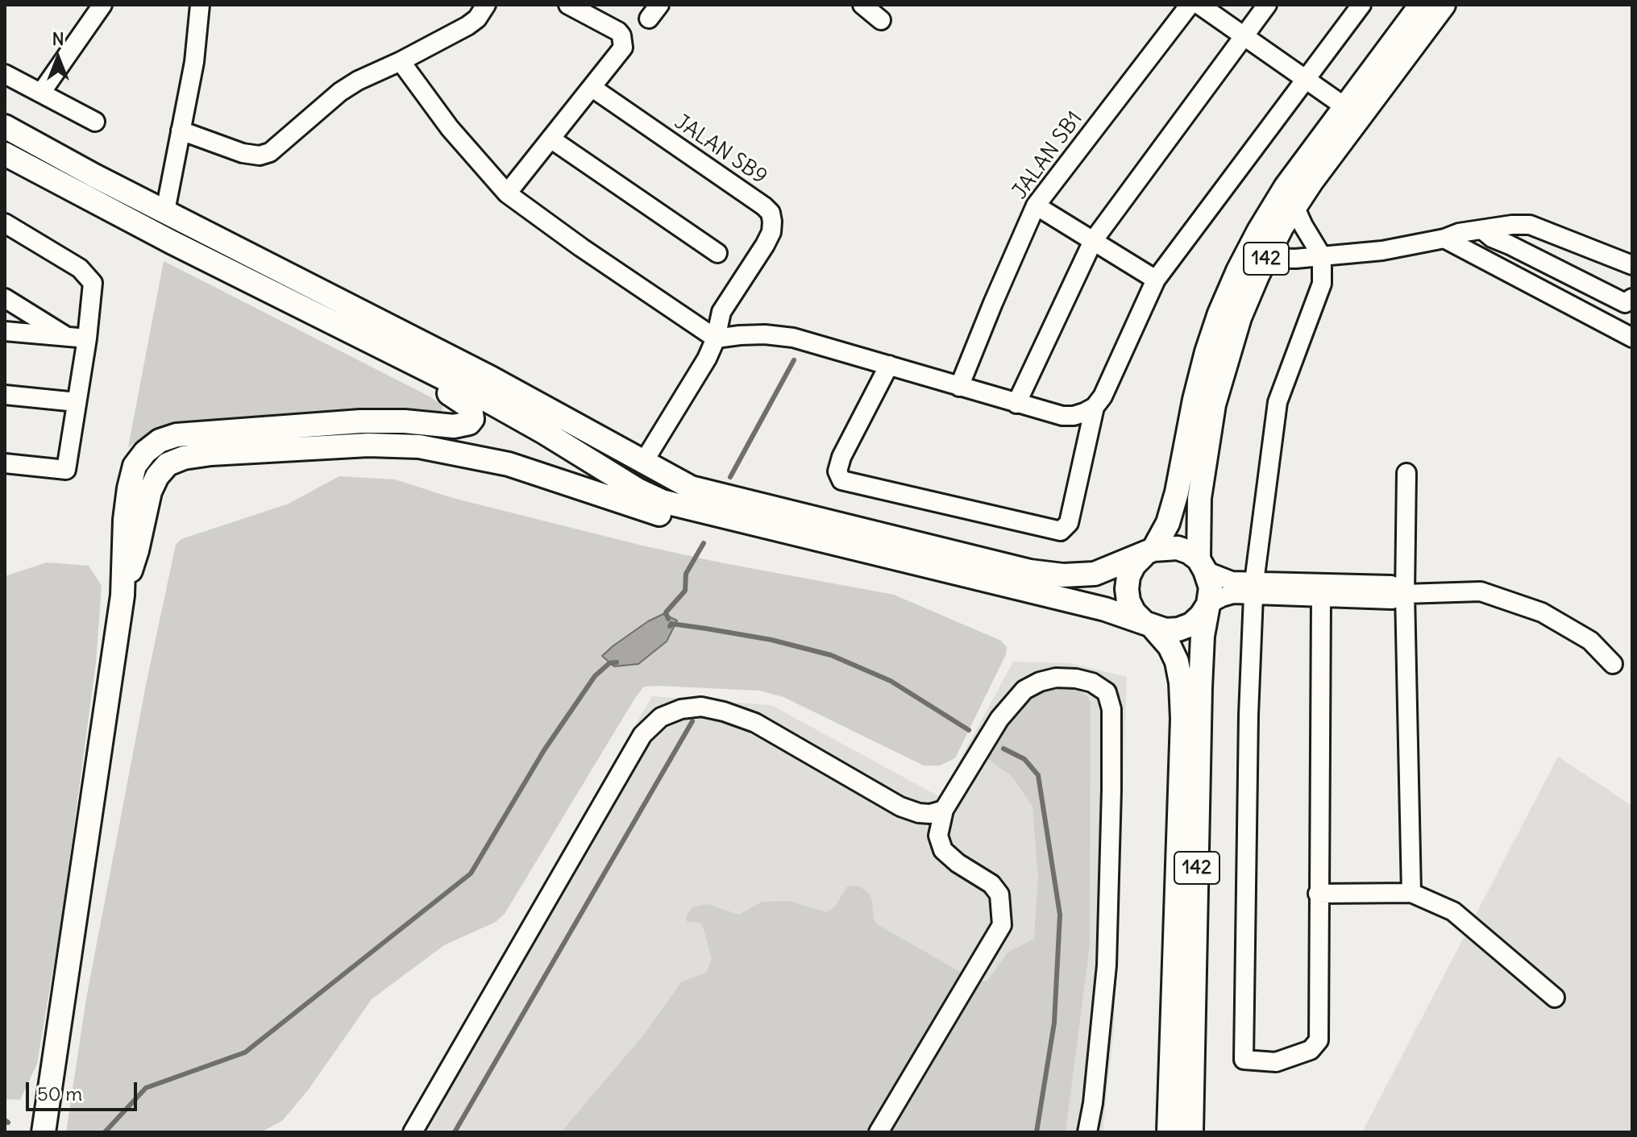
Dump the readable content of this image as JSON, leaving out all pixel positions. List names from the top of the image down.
{
  "streets": {
    "main road": ["142"],
    "street": ["JALAN SB9", "JALAN SB1"]
  },
  "scale_bar": "50 m",
  "north": "top"
}
